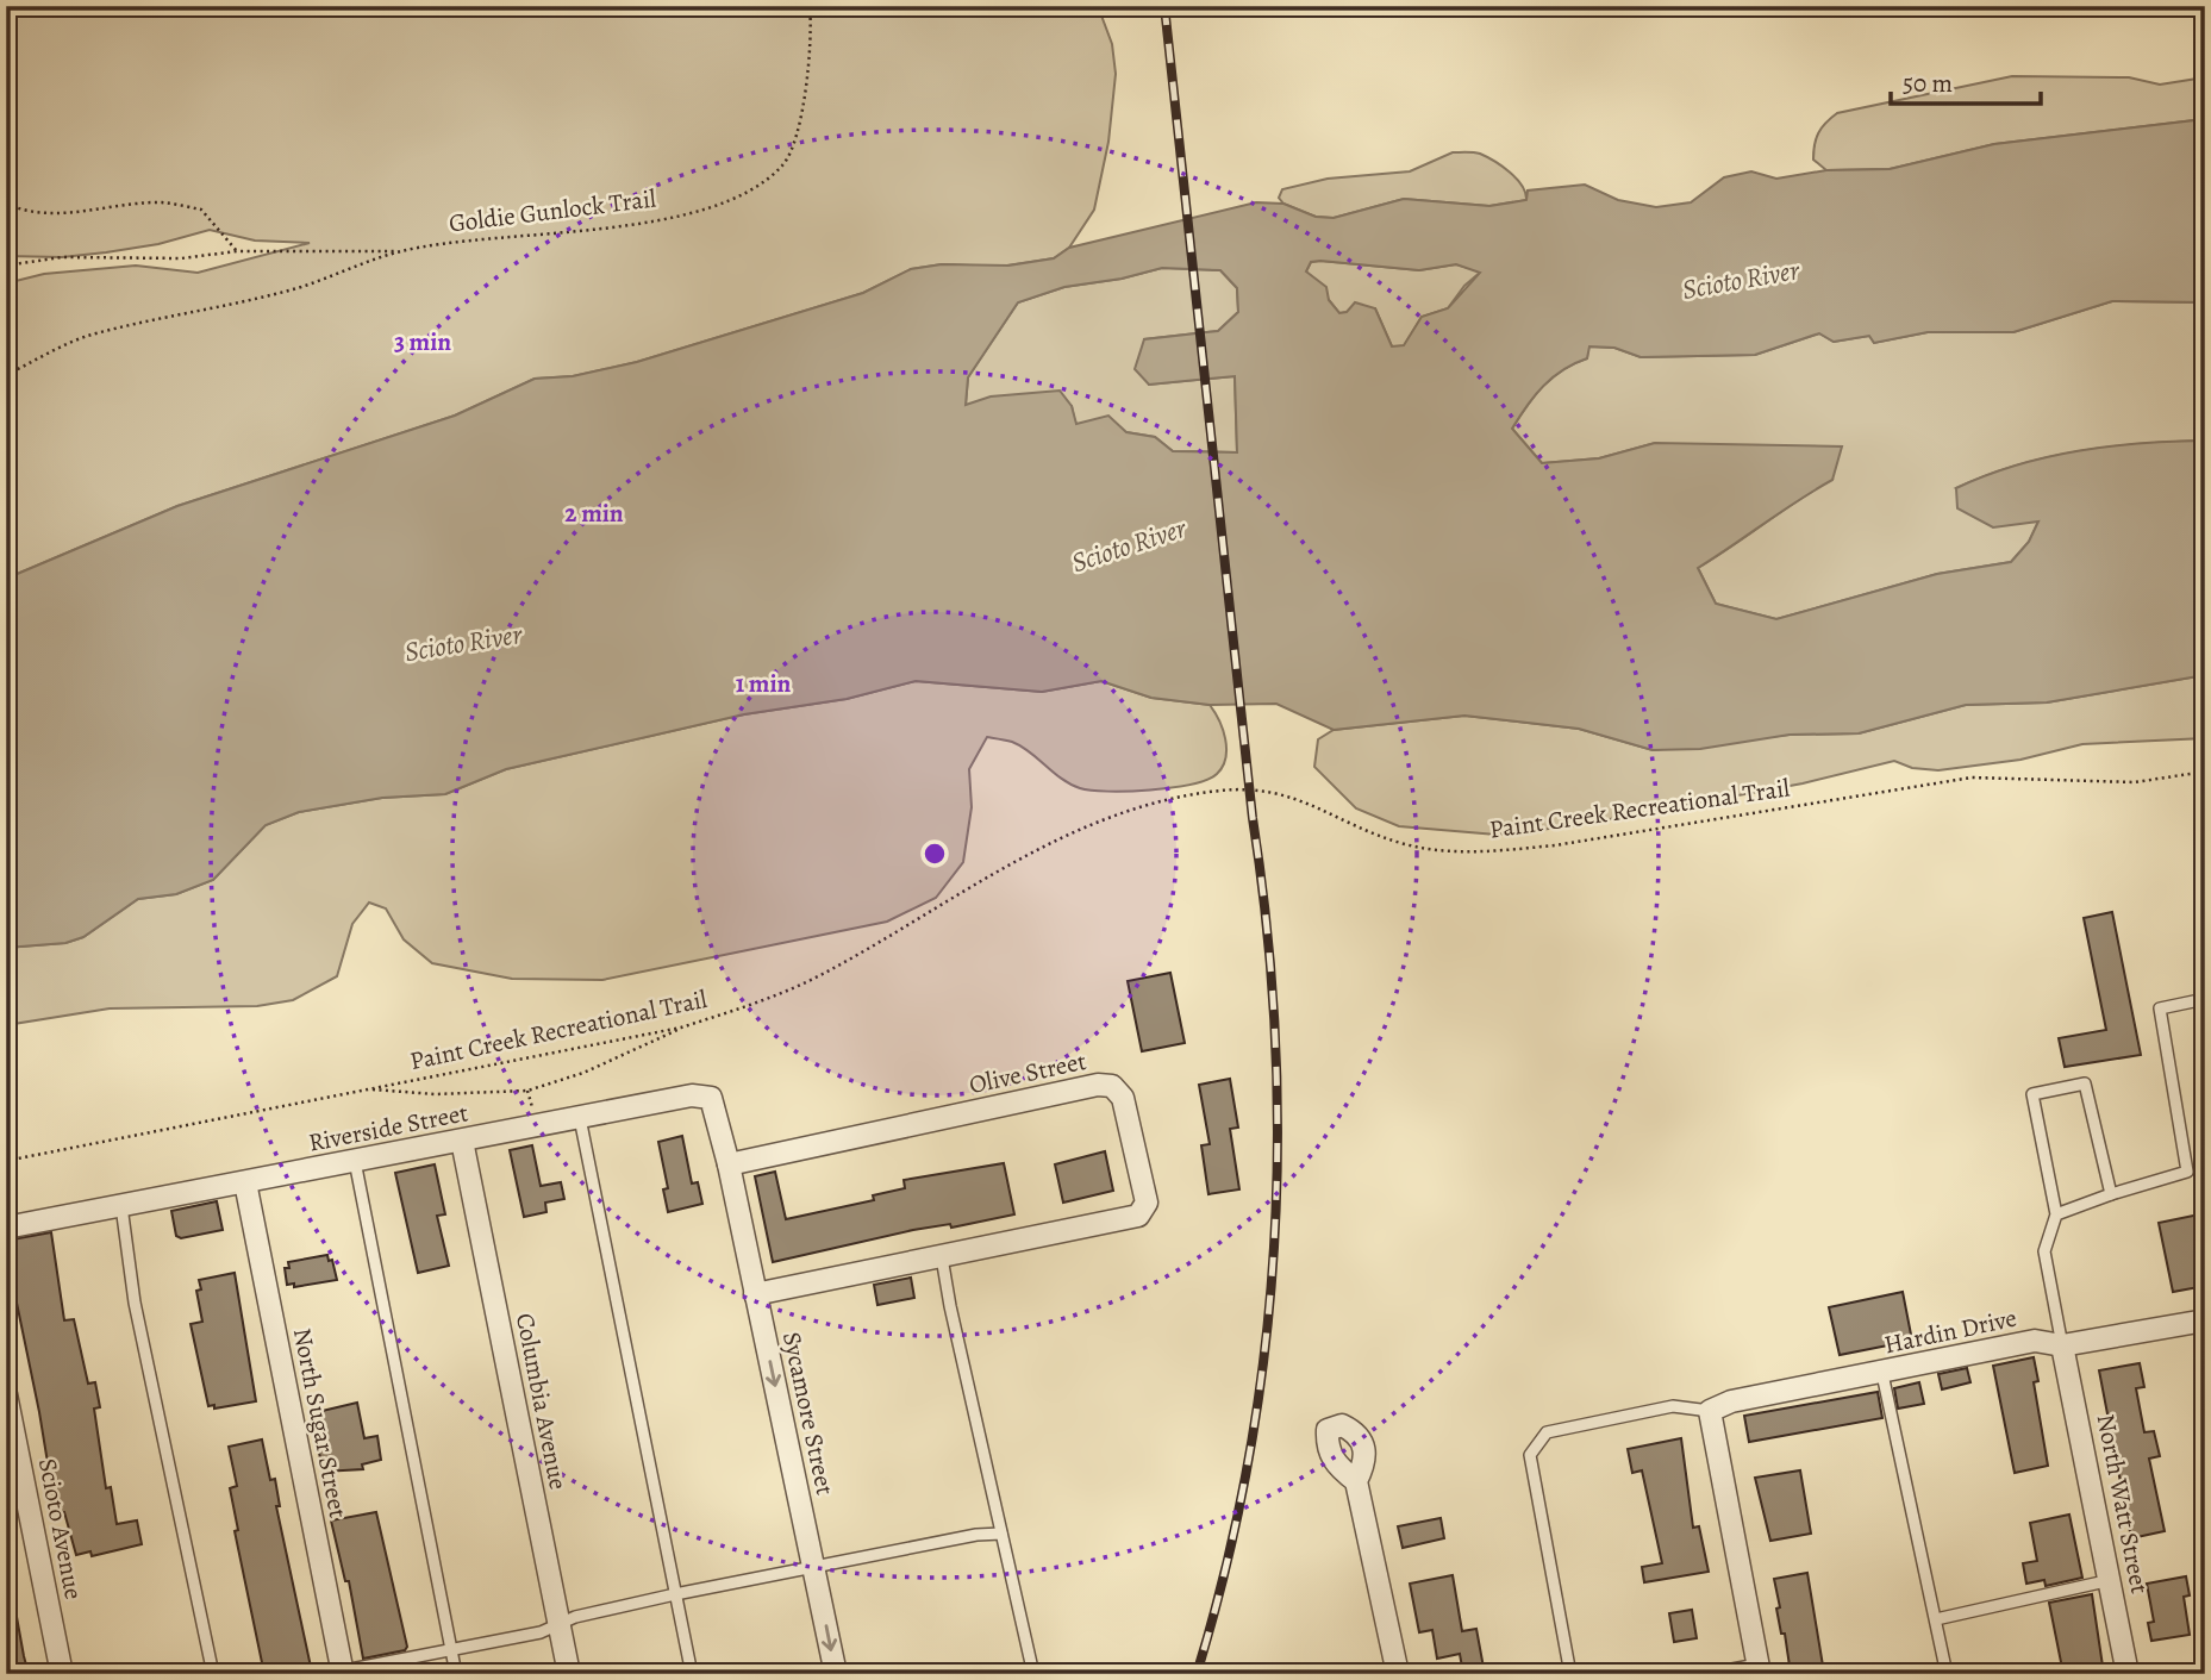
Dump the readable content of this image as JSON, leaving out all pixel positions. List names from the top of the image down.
{
  "streets": {
    "street": [
      "Olive Street",
      "Riverside Street",
      "Hardin Drive",
      "Columbia Avenue",
      "Sycamore Street",
      "North Sugar Street",
      "North Watt Street",
      "Scioto Avenue"
    ],
    "path": ["Goldie Gunlock Trail", "Paint Creek Recreational Trail"]
  },
  "crossings": [
    ["Olive Street", "Riverside Street"],
    ["Olive Street", "Sycamore Street"],
    ["Riverside Street", "Columbia Avenue"],
    ["Riverside Street", "Sycamore Street"],
    ["Riverside Street", "North Sugar Street"],
    ["Hardin Drive", "North Watt Street"]
  ],
  "one_way": ["Sycamore Street"],
  "water": ["Scioto River"],
  "scale_bar": "50 m",
  "rings": ["3 min", "2 min", "1 min"]
}
